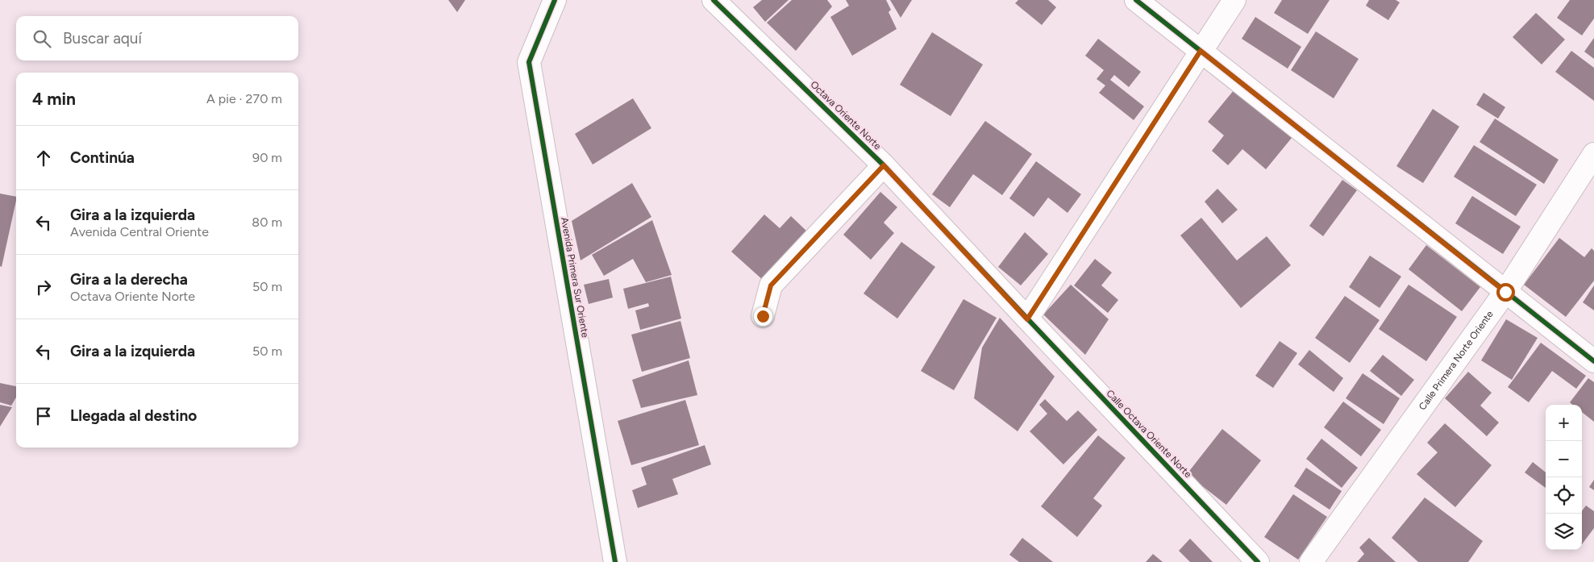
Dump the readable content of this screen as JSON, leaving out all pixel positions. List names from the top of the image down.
{
  "streets": {
    "street": [
      "Octava Oriente Norte",
      "Avenida Primera Sur Oriente",
      "Calle Primera Norte Oriente",
      "Calle Octava Oriente Norte"
    ]
  },
  "crossings": [
    ["Octava Oriente Norte", "Calle Octava Oriente Norte"]
  ],
  "page": {
    "search": "Buscar aquí",
    "heading": ["4 min", "A pie · 270 m"],
    "list": [
      ["Continúa", "90 m"],
      ["Gira a la izquierda", "Avenida Central Oriente", "80 m"],
      ["Gira a la derecha", "Octava Oriente Norte", "50 m"],
      ["Gira a la izquierda", "50 m"],
      "Llegada al destino"
    ],
    "map_buttons": ["+", "−"]
  }
}
